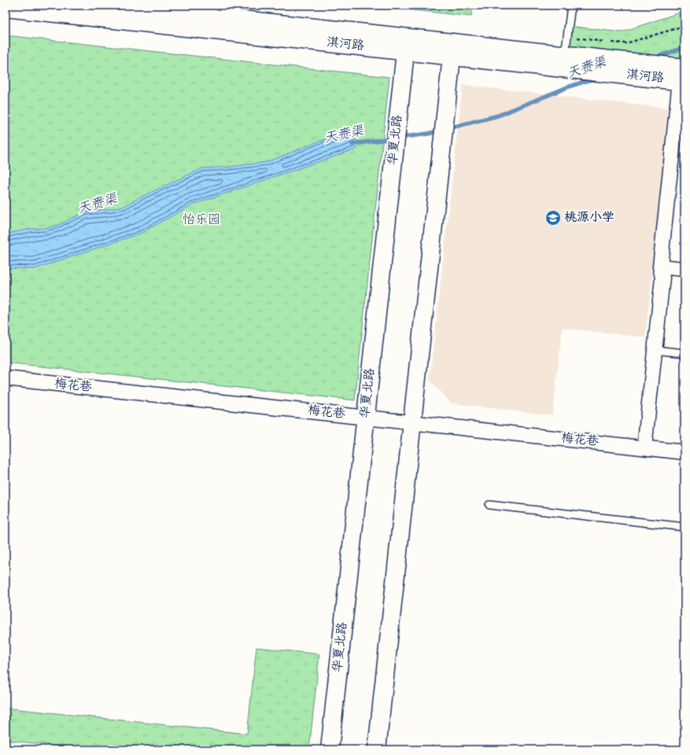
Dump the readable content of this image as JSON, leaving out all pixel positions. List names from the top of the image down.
{
  "streets": {
    "street": ["淇河路", "华夏北路", "梅花巷"]
  },
  "crossings": [
    ["淇河路", "华夏北路"],
    ["华夏北路", "梅花巷"]
  ],
  "water": ["天赉渠"],
  "parks": ["怡乐园"],
  "places": {
    "school or university": ["桃源小学"]
  }
}
